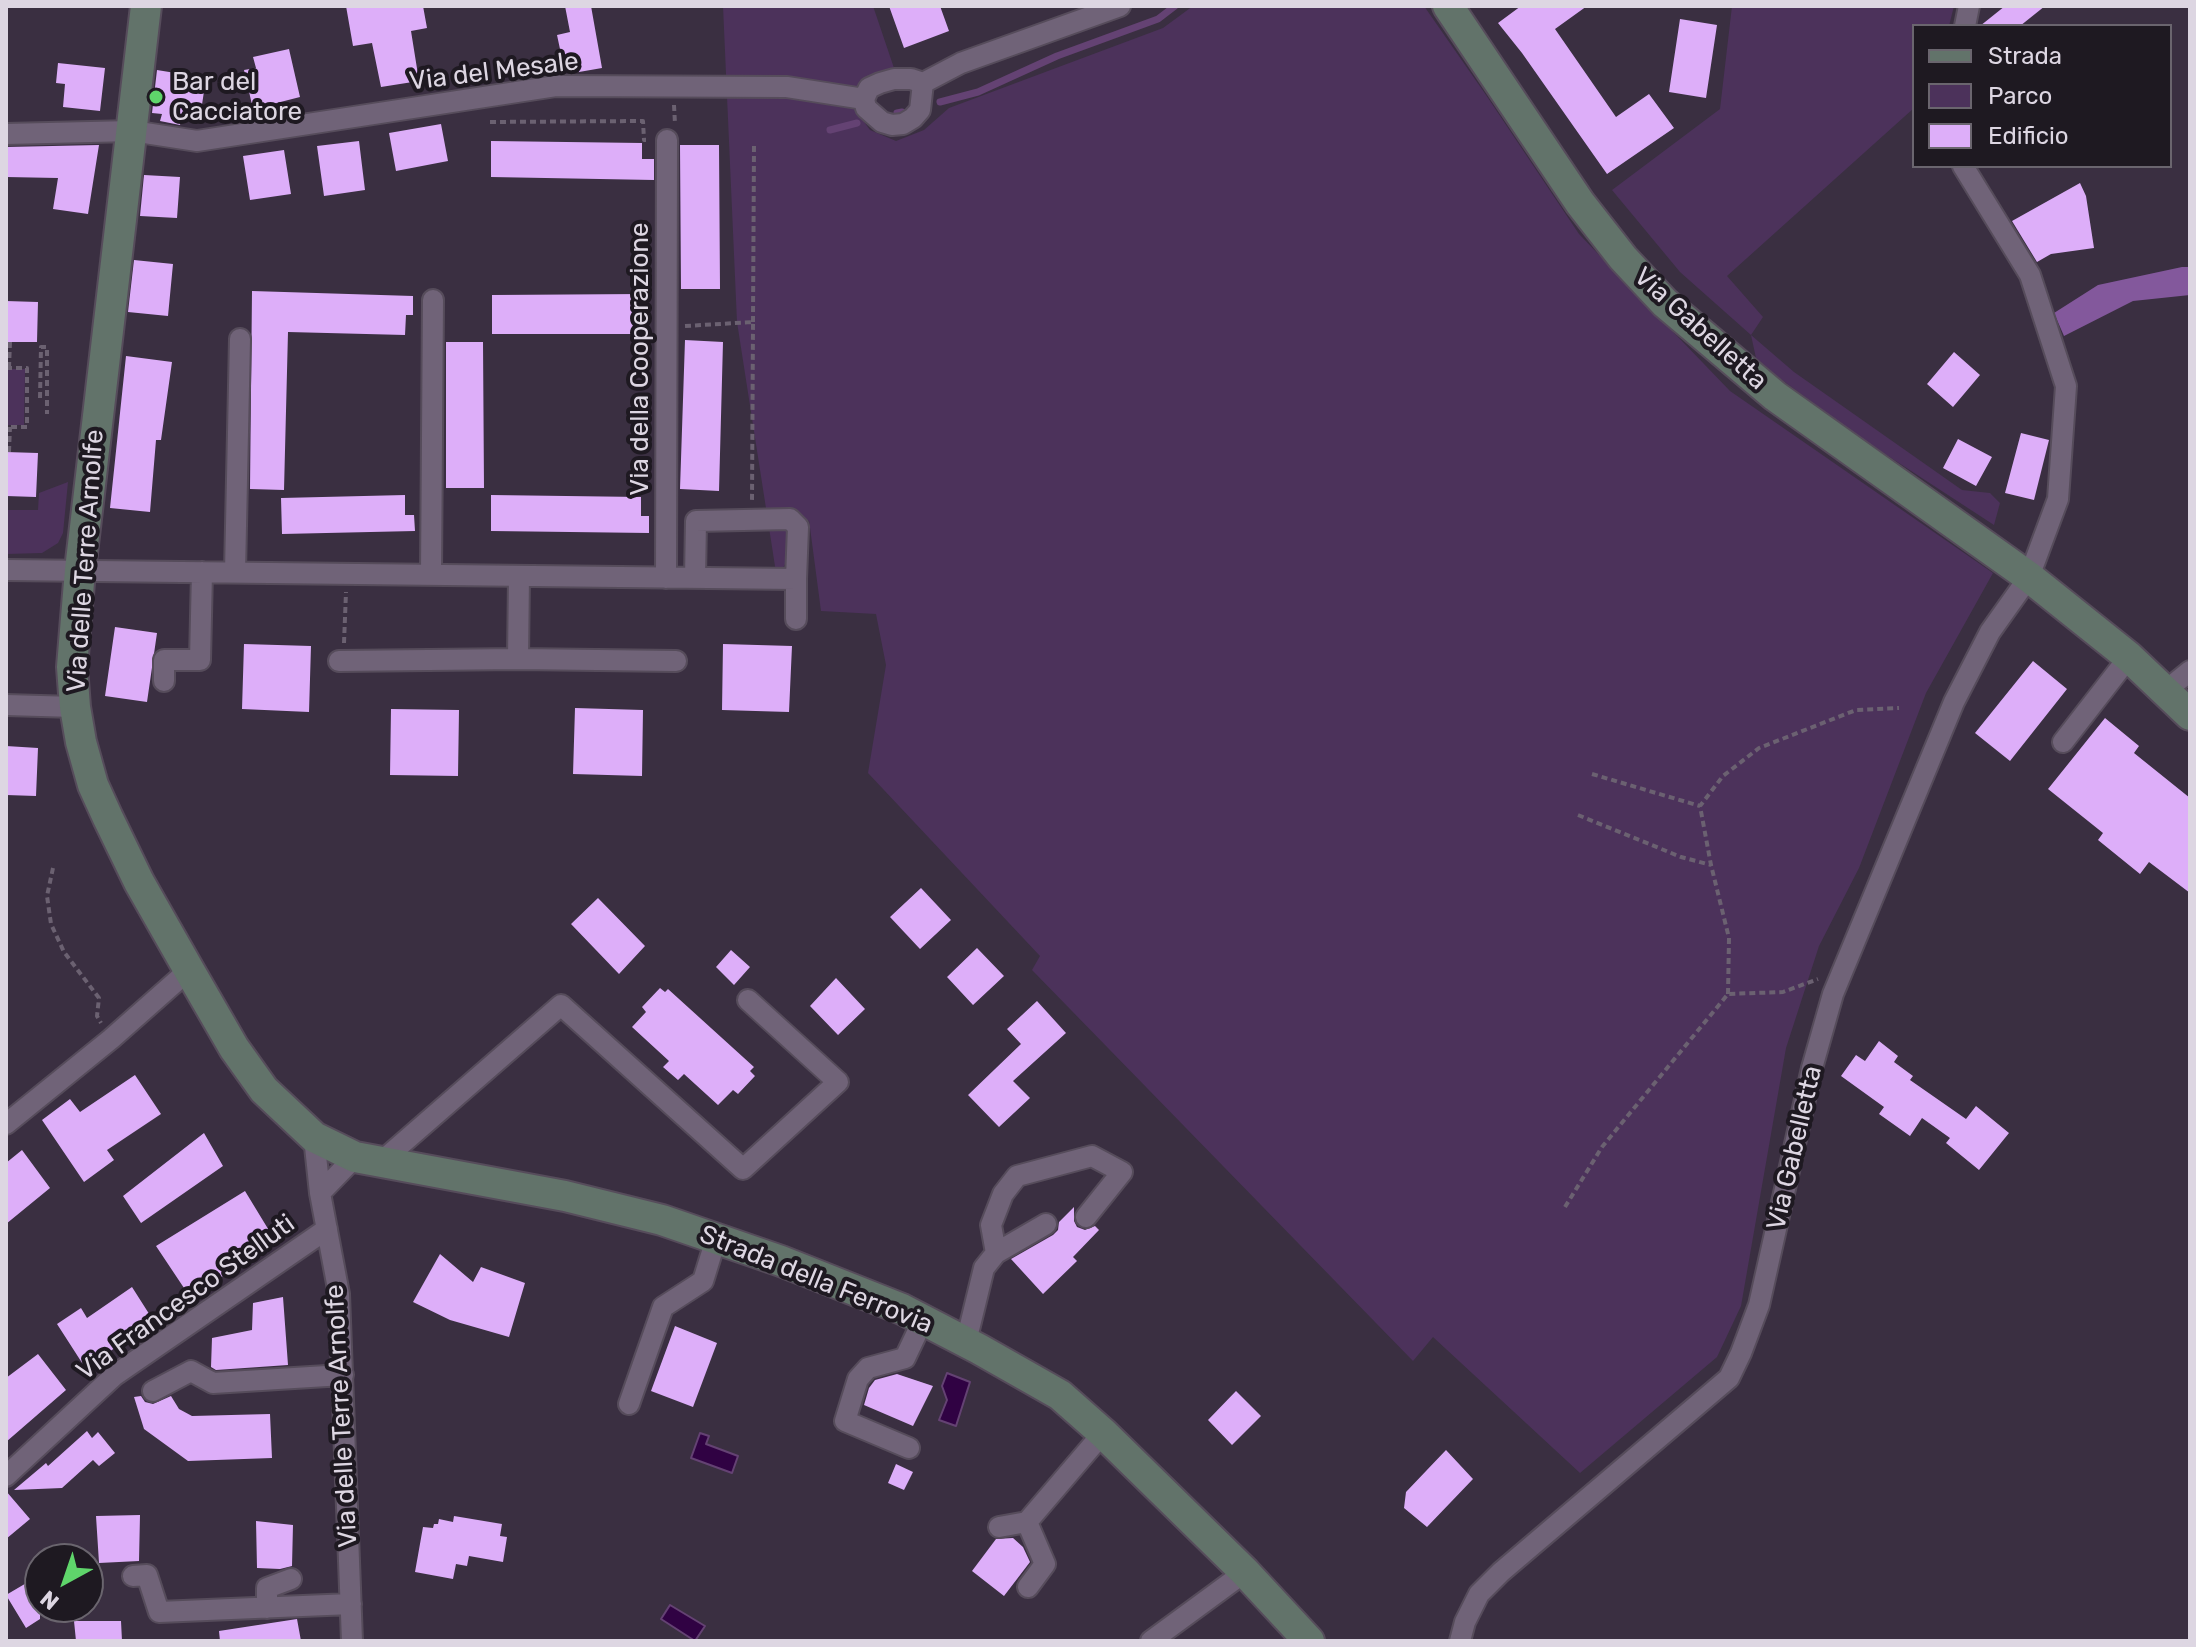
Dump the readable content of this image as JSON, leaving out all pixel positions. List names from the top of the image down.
{
  "streets": {
    "street": [
      "Via del Mesale",
      "Via Gabelletta",
      "Via della Cooperazione",
      "Via delle Terre Arnolfe",
      "Strada della Ferrovia",
      "Via Francesco Stelluti"
    ]
  },
  "crossings": [
    ["Via del Mesale", "Via delle Terre Arnolfe"],
    ["Via delle Terre Arnolfe", "Strada della Ferrovia"],
    ["Via delle Terre Arnolfe", "Via Francesco Stelluti"]
  ],
  "places": ["Bar del Cacciatore"],
  "legend": ["Strada", "Parco", "Edificio"],
  "north": "bottom left"
}
